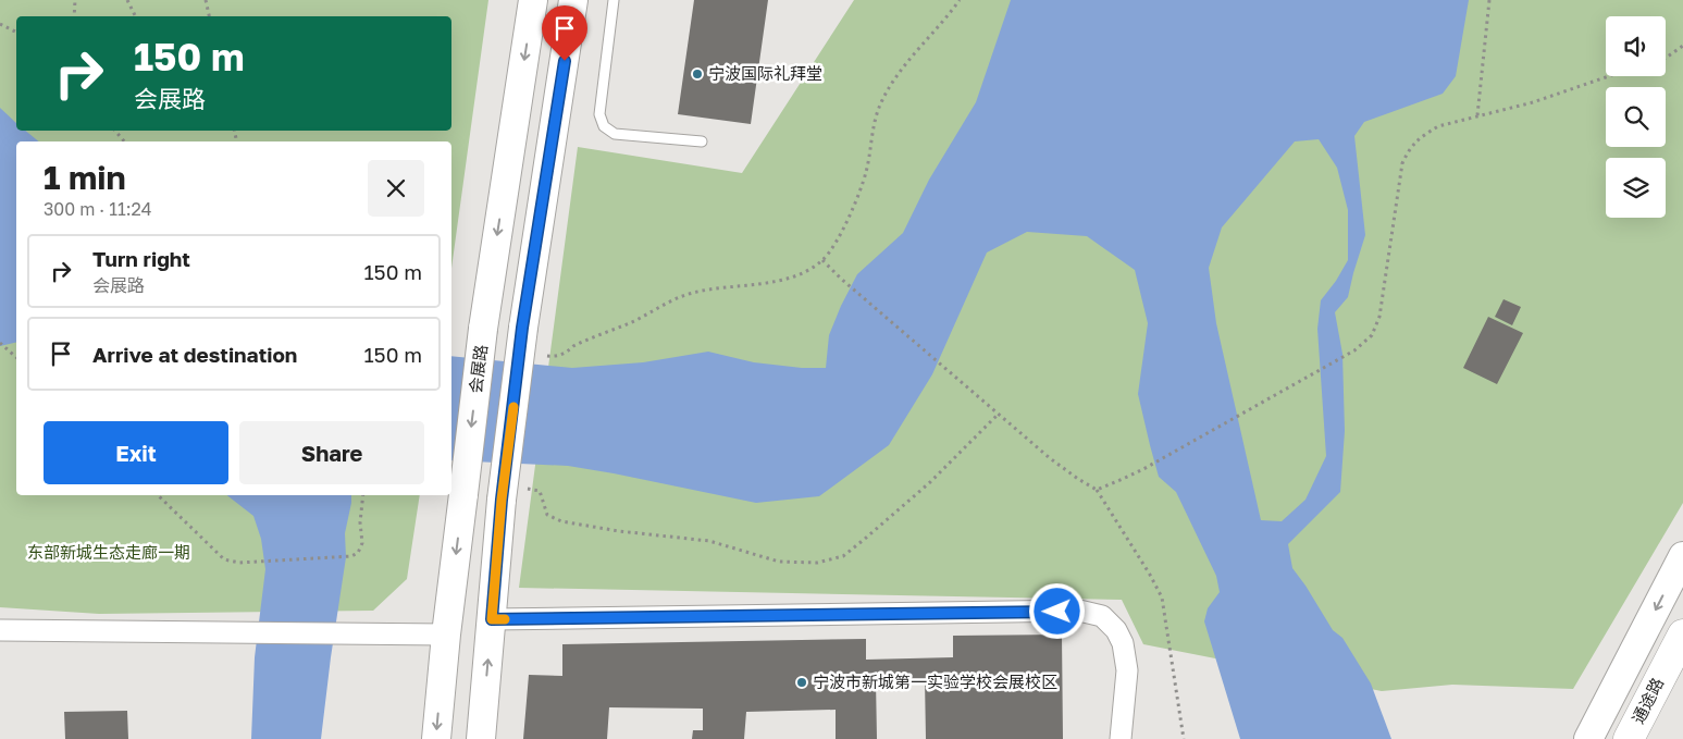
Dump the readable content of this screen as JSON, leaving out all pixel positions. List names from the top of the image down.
{
  "streets": {
    "main road": ["通途路"],
    "street": ["会展路"]
  },
  "parks": ["东部新城生态走廊一期"],
  "places": ["宁波国际礼拜堂", "宁波市新城第一实验学校会展校区"],
  "page": {
    "turn": ["150 m", "会展路"],
    "heading": ["1 min", "300 m · 11:24"],
    "list": [
      {
        "name": "Turn right",
        "note": "会展路",
        "value": "150 m"
      },
      {
        "name": "Arrive at destination",
        "value": "150 m"
      }
    ],
    "buttons": ["Exit", "Share"]
  }
}
